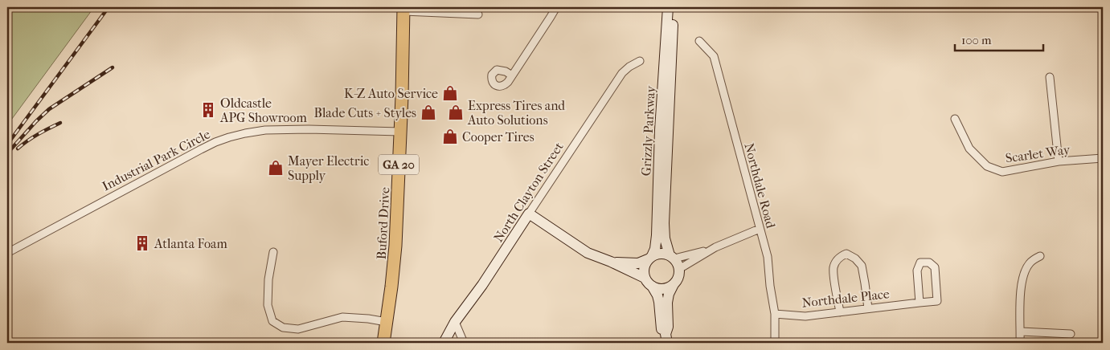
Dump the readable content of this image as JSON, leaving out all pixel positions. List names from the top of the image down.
{
  "streets": {
    "highway": ["GA 20", "Buford Drive"],
    "street": [
      "Grizzly Parkway",
      "Scarlet Way",
      "Industrial Park Circle",
      "Northdale Road",
      "North Clayton Street",
      "Northdale Place"
    ]
  },
  "crossings": [
    ["Industrial Park Circle", "Buford Drive"],
    ["Northdale Road", "Northdale Place"]
  ],
  "places": {
    "shop": [
      "K-Z Auto Service",
      "Blade Cuts + Styles",
      "Express Tires and Auto Solutions",
      "Cooper Tires",
      "Mayer Electric Supply"
    ],
    "building": ["Oldcastle APG Showroom", "Atlanta Foam"]
  },
  "scale_bar": "100 m"
}
